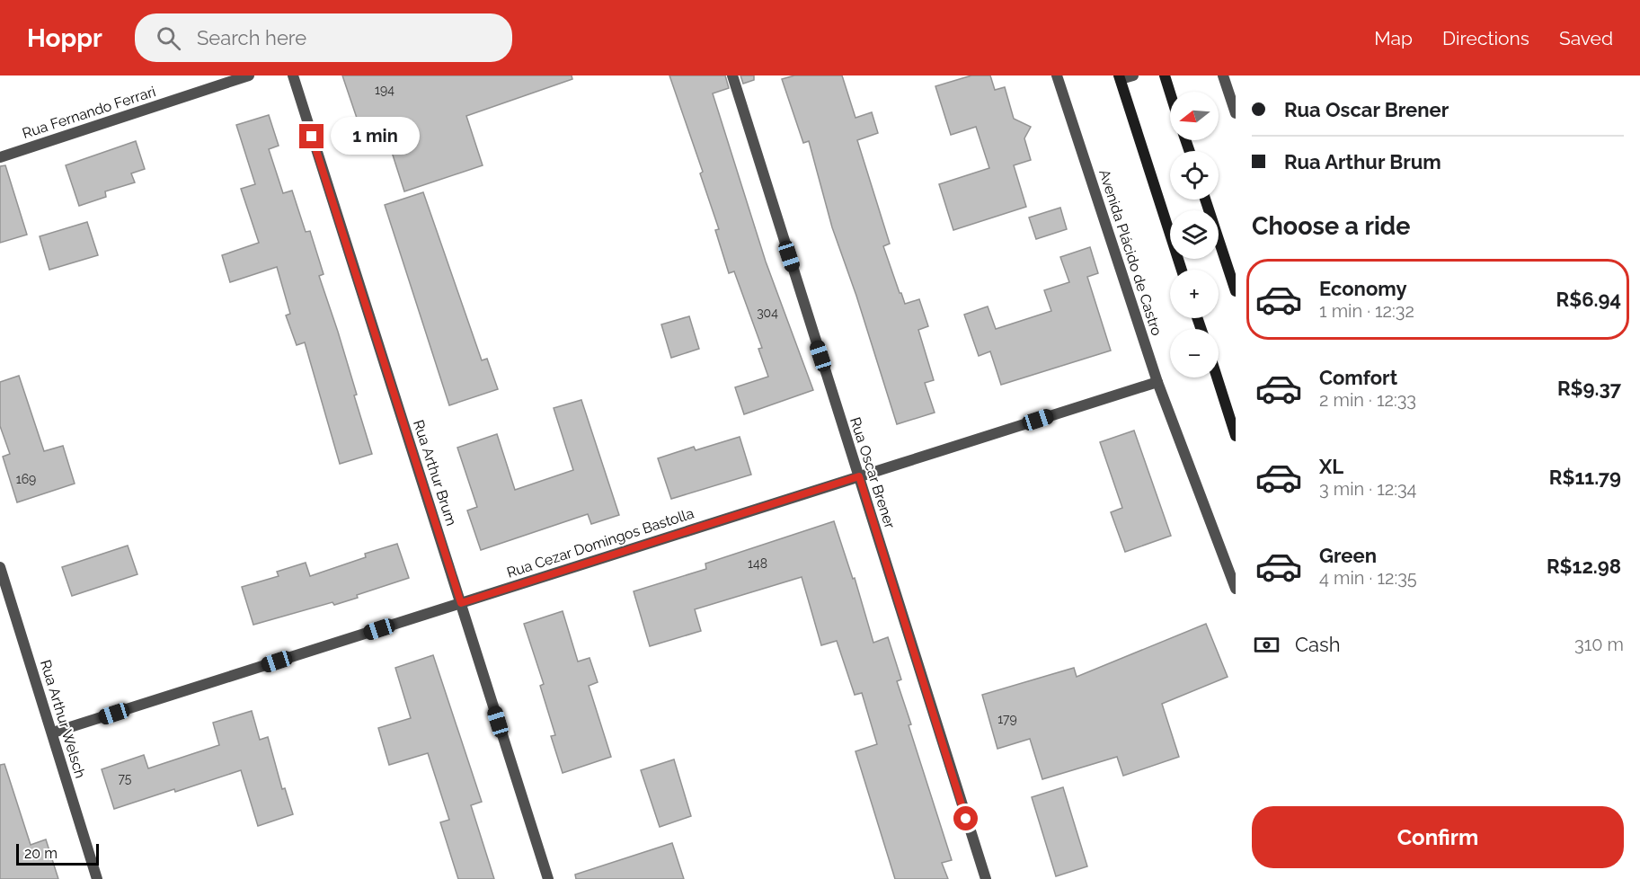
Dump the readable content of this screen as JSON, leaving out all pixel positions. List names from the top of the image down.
{
  "streets": {
    "street": [
      "Rua Fernando Ferrari",
      "Avenida Plácido de Castro",
      "Rua Arthur Brum",
      "Rua Oscar Brener",
      "Rua Cezar Domingos Bastolla",
      "Rua Arthur Welsch"
    ]
  },
  "crossings": [
    ["Avenida Plácido de Castro", "Rua Cezar Domingos Bastolla"],
    ["Rua Arthur Brum", "Rua Cezar Domingos Bastolla"],
    ["Rua Oscar Brener", "Rua Cezar Domingos Bastolla"],
    ["Rua Cezar Domingos Bastolla", "Rua Arthur Welsch"]
  ],
  "house_numbers": [
    "194",
    "304",
    "169",
    "148",
    "179",
    "75"
  ],
  "scale_bar": "20 m",
  "north": "left",
  "page": {
    "header": "Hoppr",
    "search": "Search here",
    "nav": ["Map", "Directions", "Saved"],
    "banner": ["Rua Oscar Brener", "Rua Arthur Brum"],
    "map_buttons": ["+", "−"],
    "bubble": "1 min",
    "heading": "Choose a ride",
    "list": [
      {
        "name": "Economy",
        "note": "1 min · 12:32",
        "value": "R$6.94"
      },
      {
        "name": "Comfort",
        "note": "2 min · 12:33",
        "value": "R$9.37"
      },
      {
        "name": "XL",
        "note": "3 min · 12:34",
        "value": "R$11.79"
      },
      {
        "name": "Green",
        "note": "4 min · 12:35",
        "value": "R$12.98"
      }
    ],
    "pay": ["Cash", "310 m"],
    "buttons": "Confirm",
    "scale": "20 m"
  }
}
